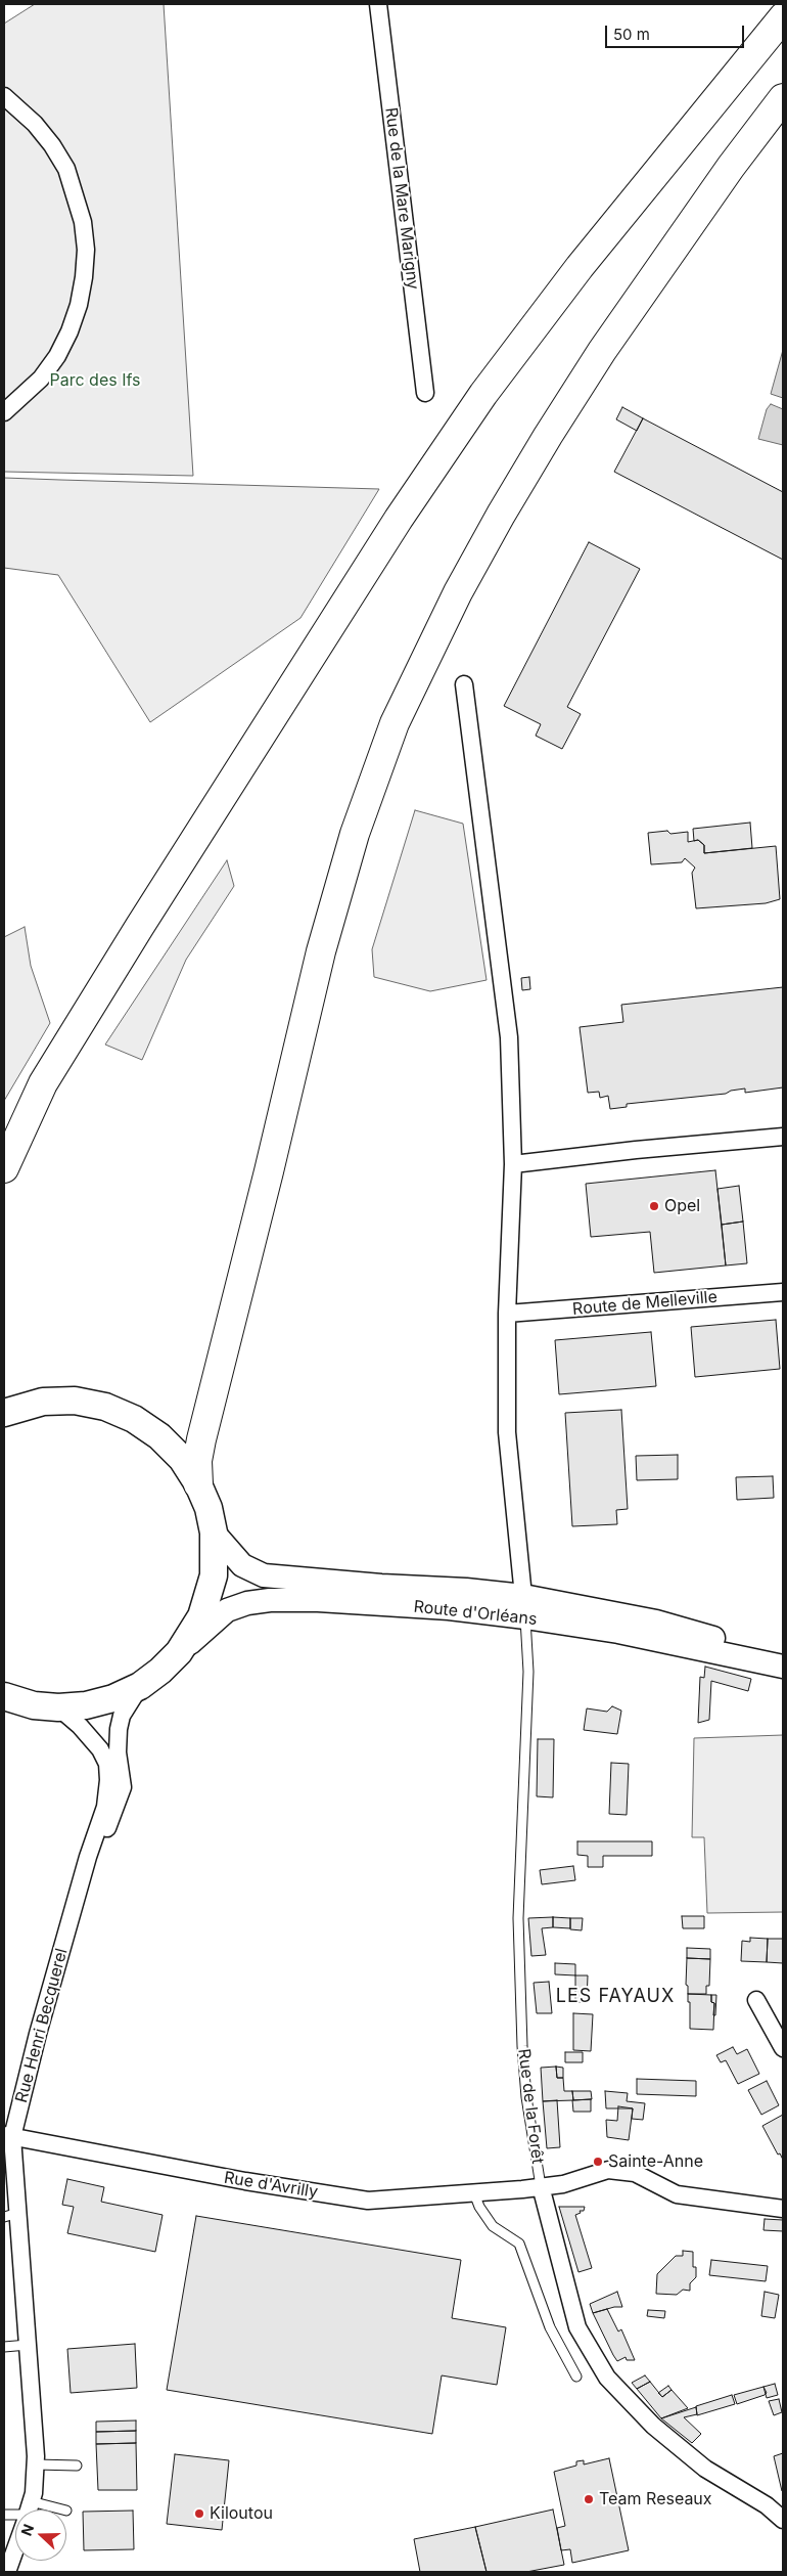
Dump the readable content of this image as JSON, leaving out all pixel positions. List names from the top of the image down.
{
  "streets": {
    "main road": ["Route d'Orléans"],
    "street": [
      "Rue de la Mare Marigny",
      "Route de Melleville",
      "Rue Henri Becquerel",
      "Rue de la Forêt",
      "Rue d'Avrilly"
    ]
  },
  "crossings": [
    ["Route d'Orléans", "Rue de la Forêt"],
    ["Rue Henri Becquerel", "Rue d'Avrilly"],
    ["Rue de la Forêt", "Rue d'Avrilly"]
  ],
  "districts": ["LES FAYAUX"],
  "parks": ["Parc des Ifs"],
  "places": [
    "Opel",
    "Sainte-Anne",
    "Team Reseaux",
    "Kiloutou"
  ],
  "scale_bar": "50 m",
  "north": "left"
}
